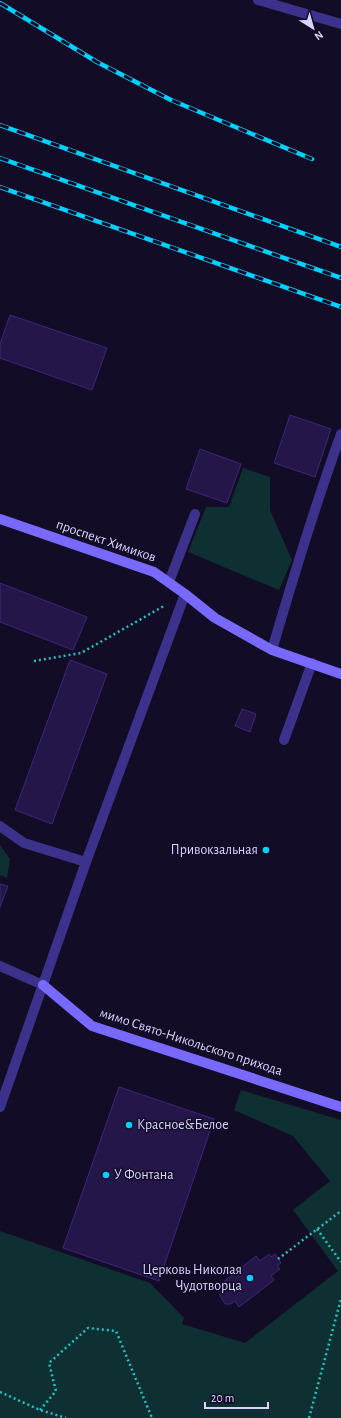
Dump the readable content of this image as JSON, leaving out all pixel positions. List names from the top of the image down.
{
  "streets": {
    "street": ["проспект Химиков"]
  },
  "places": [
    "Привокзальная",
    "Красное&Белое",
    "У Фонтана",
    "Церковь Николая Чудотворца"
  ],
  "scale_bar": "20 m",
  "north": "bottom right"
}
